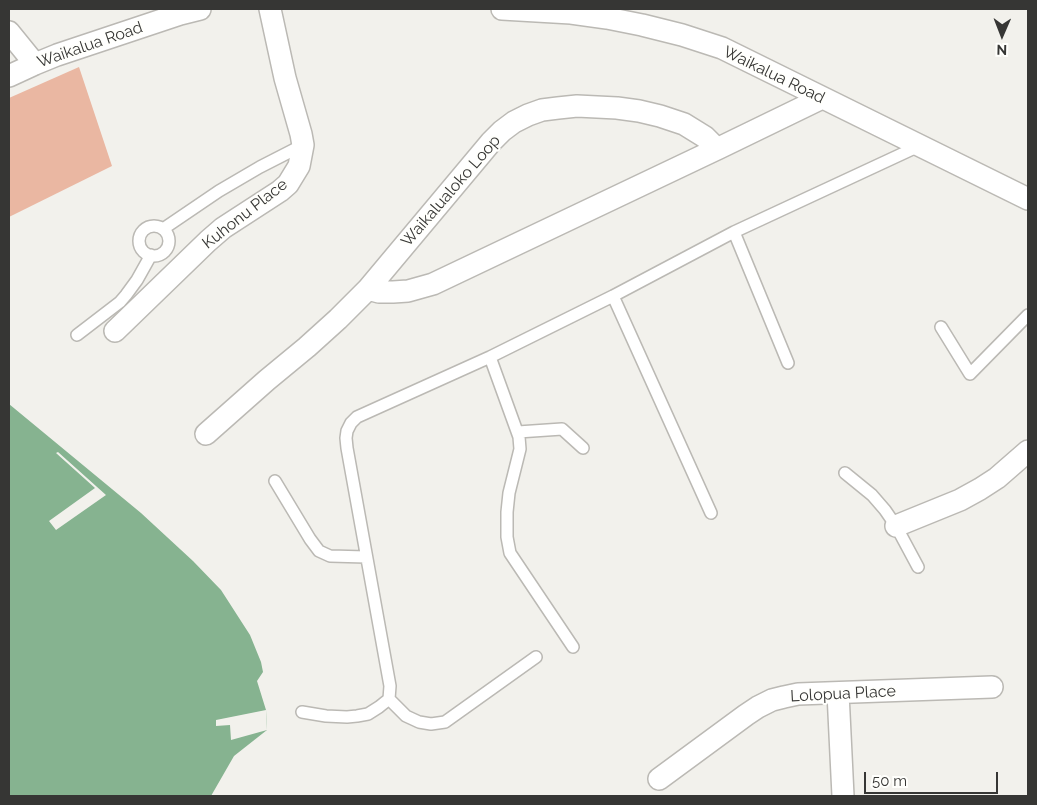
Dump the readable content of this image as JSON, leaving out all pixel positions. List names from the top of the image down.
{
  "streets": {
    "street": [
      "Waikalua Road",
      "Waikalualoko Loop",
      "Kuhonu Place",
      "Lolopua Place"
    ]
  },
  "scale_bar": "50 m",
  "north": "bottom"
}
